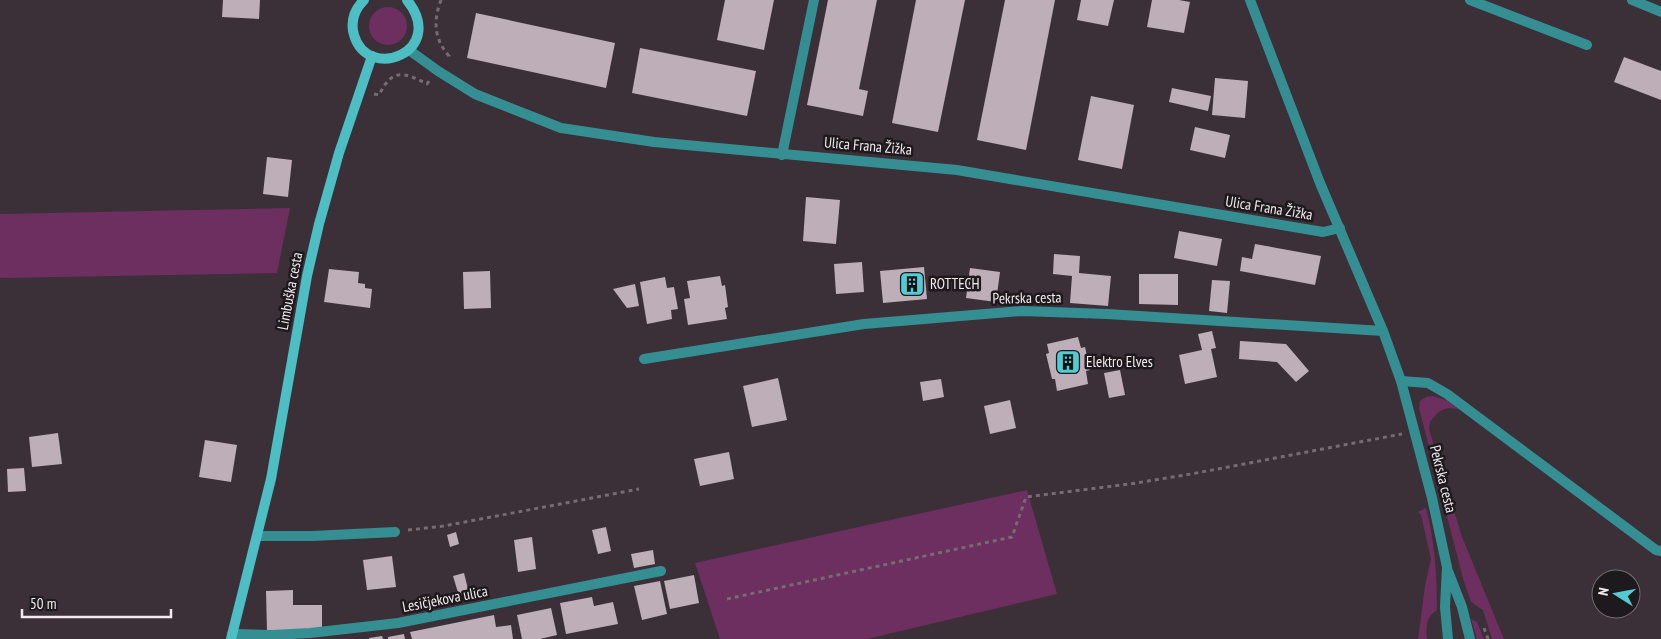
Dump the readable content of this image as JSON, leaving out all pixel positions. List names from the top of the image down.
{
  "streets": {
    "main road": ["Limbuška cesta"],
    "street": ["Ulica Frana Žižka", "Pekrska cesta", "Lesičjekova ulica"]
  },
  "crossings": [
    ["Ulica Frana Žižka", "Pekrska cesta"],
    ["Limbuška cesta", "Lesičjekova ulica"]
  ],
  "places": {
    "building": ["ROTTECH", "Elektro Elves"]
  },
  "scale_bar": "50 m",
  "north": "left"
}
